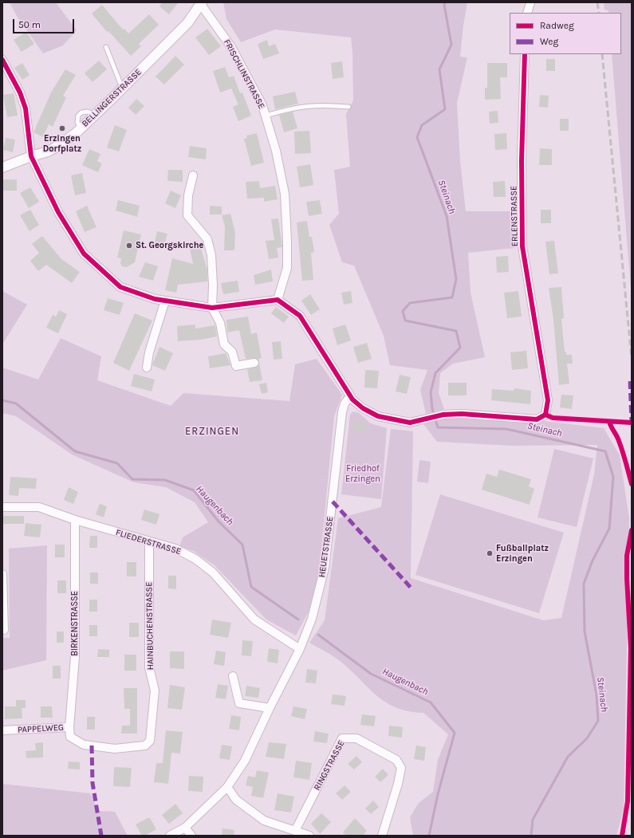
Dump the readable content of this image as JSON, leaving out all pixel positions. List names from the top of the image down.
{
  "streets": {
    "street": [
      "FRISCHLINSTRASSE",
      "BELLINGERSTRASSE",
      "ERLENSTRASSE",
      "FLIEDERSTRASSE",
      "HEUETSTRASSE",
      "BIRKENSTRASSE",
      "HAINBUCHENSTRASSE",
      "PAPPELWEG",
      "RINGSTRASSE"
    ]
  },
  "crossings": [
    ["FRISCHLINSTRASSE", "BELLINGERSTRASSE"],
    ["ERLENSTRASSE", "HEUETSTRASSE"],
    ["FLIEDERSTRASSE", "HEUETSTRASSE"],
    ["FLIEDERSTRASSE", "BIRKENSTRASSE"],
    ["FLIEDERSTRASSE", "HAINBUCHENSTRASSE"],
    ["BIRKENSTRASSE", "PAPPELWEG"],
    ["HAINBUCHENSTRASSE", "PAPPELWEG"]
  ],
  "districts": ["ERZINGEN"],
  "water": ["Steinach", "Haugenbach"],
  "parks": ["Friedhof Erzingen"],
  "places": ["Erzingen Dorfplatz", "St. Georgskirche", "Fußballplatz Erzingen"],
  "legend": ["Radweg", "Weg"],
  "scale_bar": "50 m"
}
